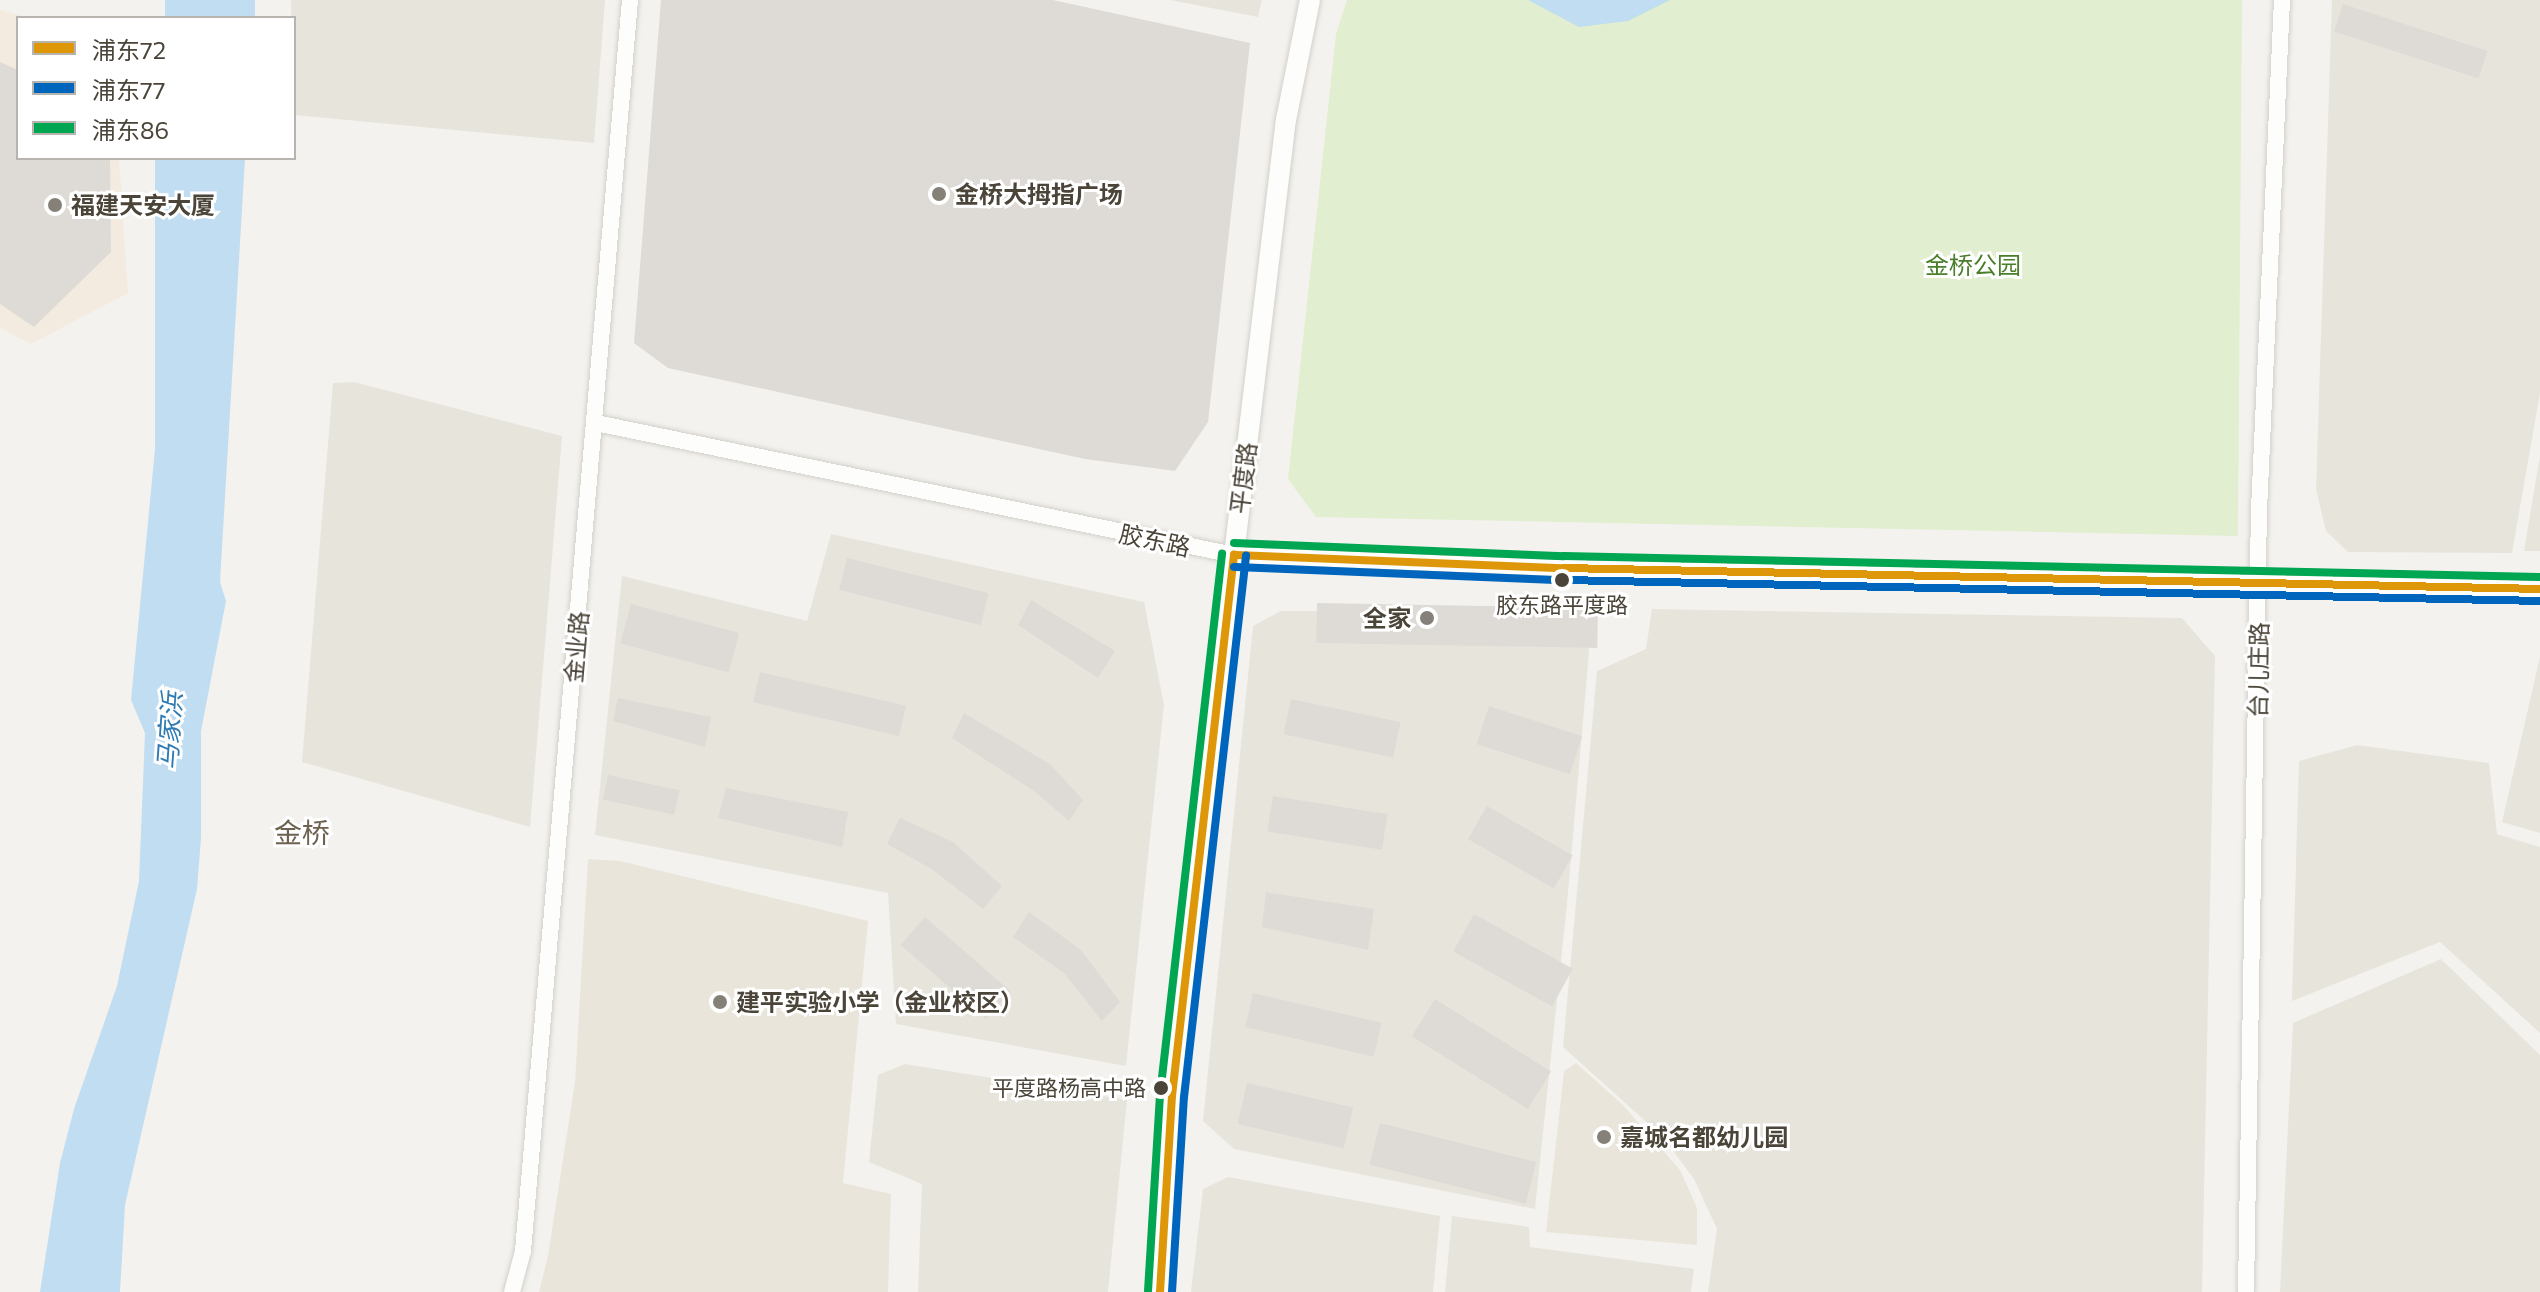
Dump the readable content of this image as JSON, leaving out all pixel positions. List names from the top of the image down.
{
  "streets": {
    "street": [
      "平度路",
      "胶东路",
      "金业路",
      "台儿庄路"
    ]
  },
  "crossings": [
    ["平度路", "胶东路"],
    ["胶东路", "金业路"],
    ["胶东路", "台儿庄路"]
  ],
  "districts": ["金桥"],
  "water": ["马家浜"],
  "parks": ["金桥公园"],
  "places": [
    "金桥大拇指广场",
    "福建天安大厦",
    "胶东路平度路",
    "全家",
    "建平实验小学（金业校区）",
    "平度路杨高中路",
    "嘉城名都幼儿园"
  ],
  "lines": ["transit line 浦东86", "transit line 浦东72", "transit line 浦东77"],
  "legend": ["浦东72", "浦东77", "浦东86"]
}
